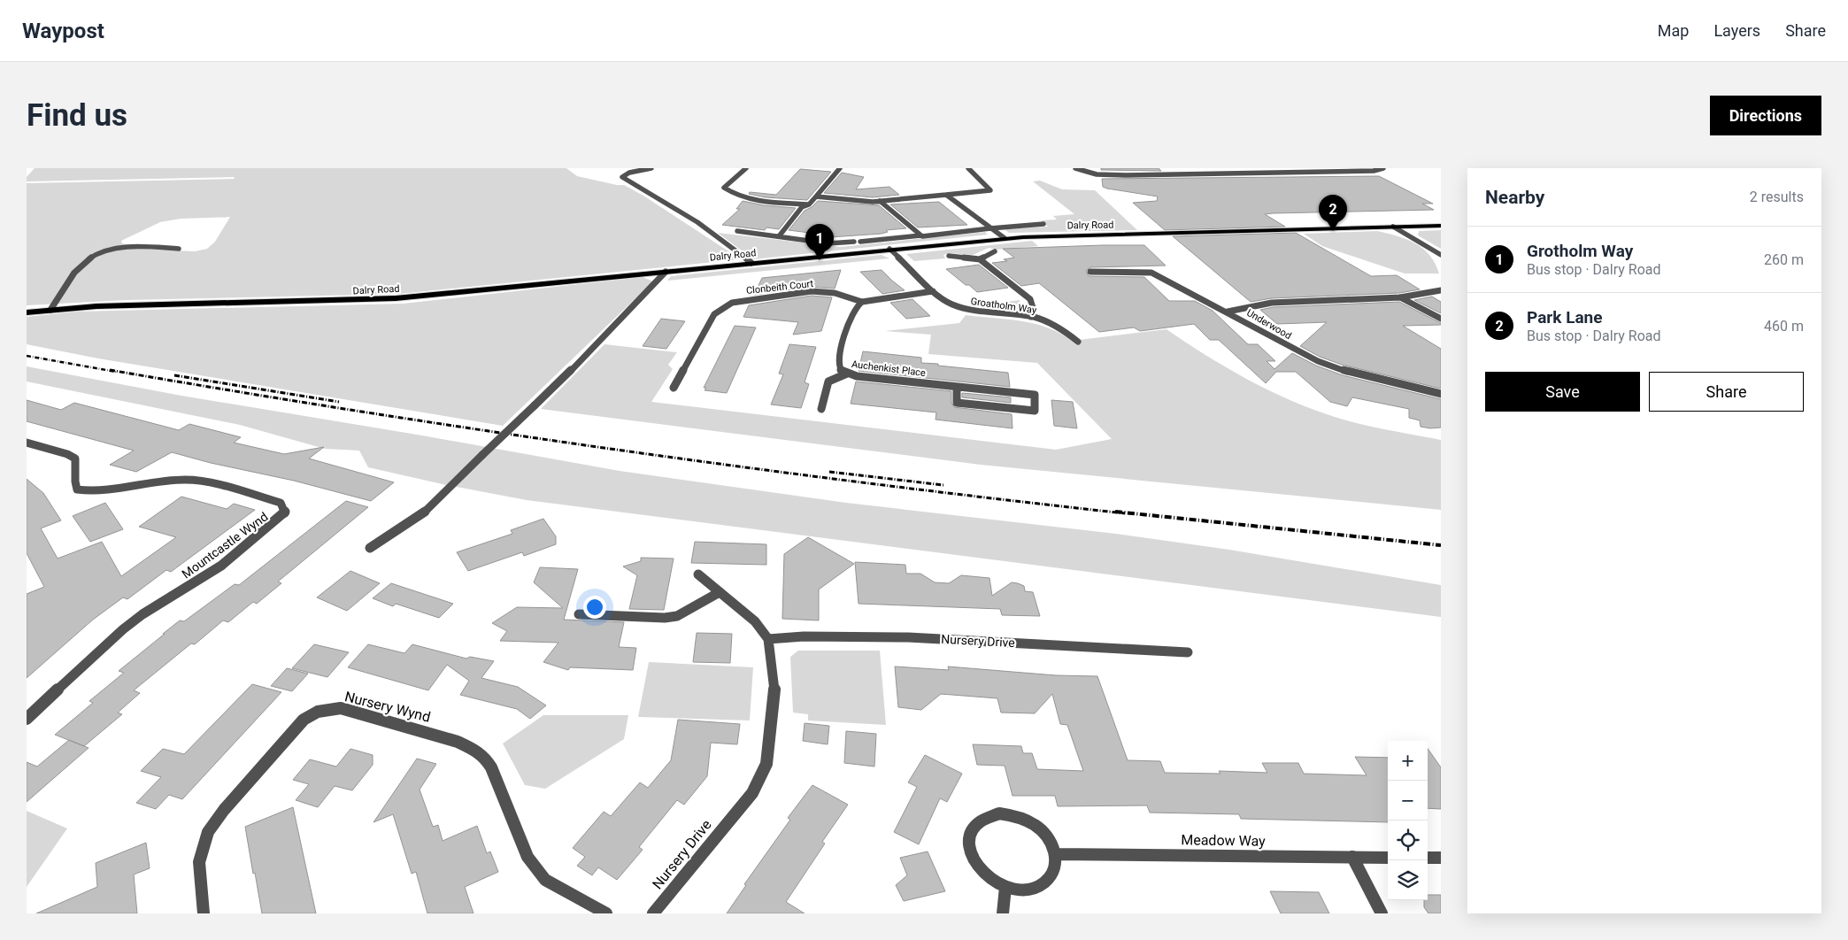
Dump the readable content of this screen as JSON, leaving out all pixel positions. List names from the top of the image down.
{
  "streets": {
    "highway": ["Dalry Road"],
    "street": [
      "Clonbeith Court",
      "Groatholm Way",
      "Underwood",
      "Auchenkist Place",
      "Mountcastle Wynd",
      "Nursery Drive",
      "Nursery Wynd",
      "Meadow Way"
    ]
  },
  "crossings": [
    ["Dalry Road", "Groatholm Way"],
    ["Clonbeith Court", "Groatholm Way"],
    ["Clonbeith Court", "Auchenkist Place"]
  ],
  "page": {
    "header": "Waypost",
    "nav": ["Map", "Layers", "Share"],
    "buttons": [
      "Directions",
      ["Save", "Share"]
    ],
    "title": "Find us",
    "heading": ["Nearby", "2 results"],
    "pins": ["2", "1"],
    "list": [
      {
        "mark": "1",
        "name": "Grotholm Way",
        "note": "Bus stop · Dalry Road",
        "value": "260 m"
      },
      {
        "mark": "2",
        "name": "Park Lane",
        "note": "Bus stop · Dalry Road",
        "value": "460 m"
      }
    ],
    "map_buttons": ["+", "−"]
  }
}
